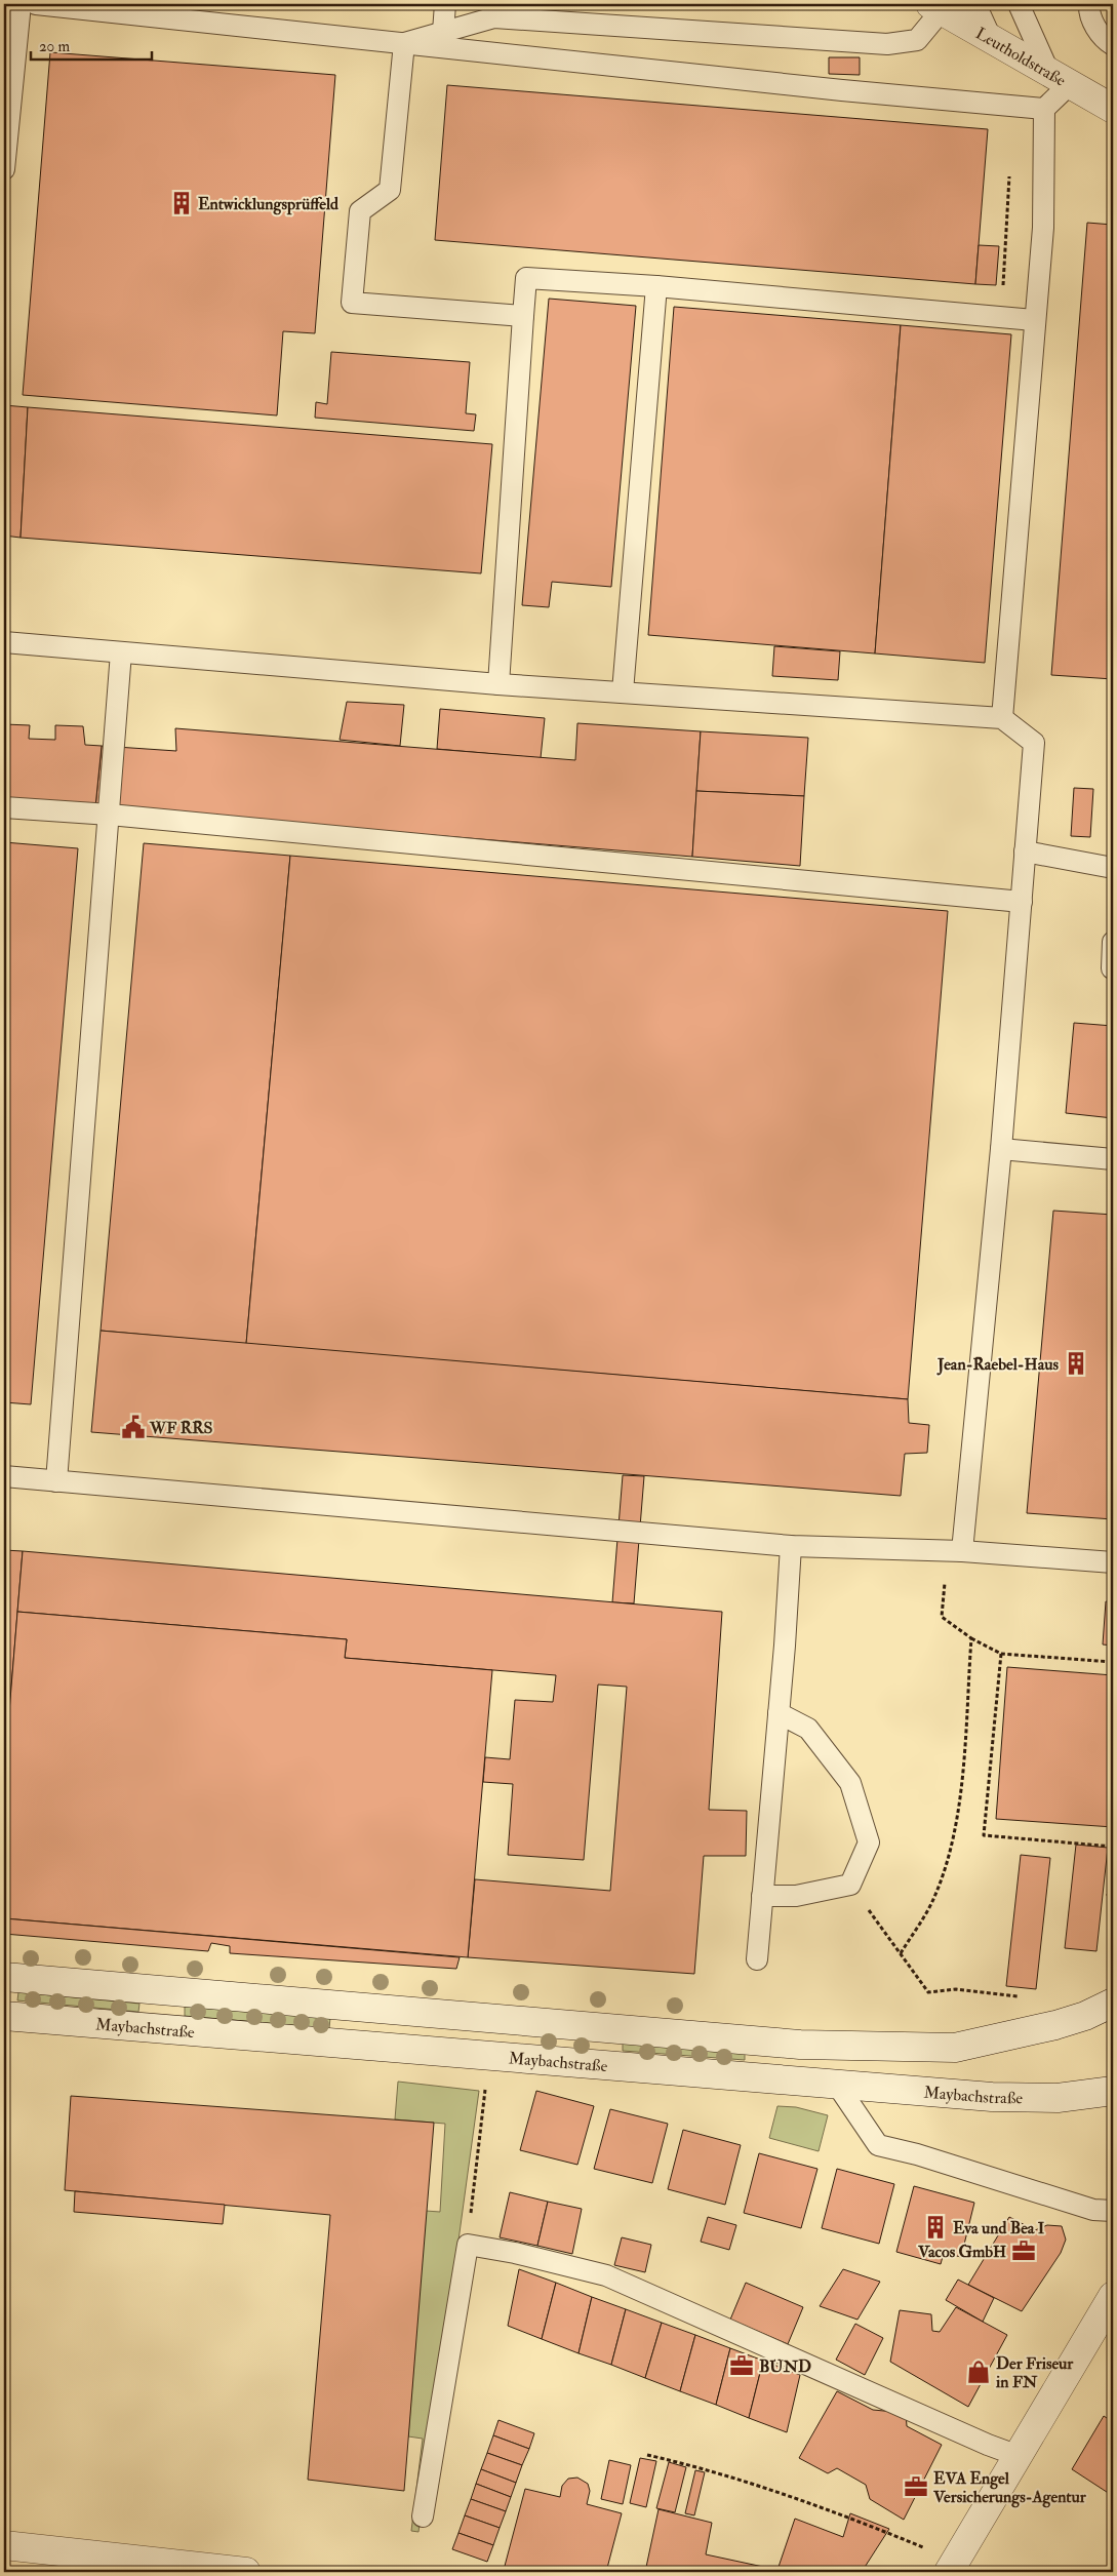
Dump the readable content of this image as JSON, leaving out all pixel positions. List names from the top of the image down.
{
  "streets": {
    "main road": ["Leutholdstraße", "Maybachstraße"]
  },
  "places": {
    "building": ["Entwicklungsprüffeld", "Jean-Raebel-Haus", "Eva und Bea I"],
    "public building": ["WF RRS"],
    "office": ["Vacos GmbH", "BUND", "EVA Engel Versicherungs-Agentur"],
    "shop": ["Der Friseur in FN"]
  },
  "scale_bar": "20 m"
}
